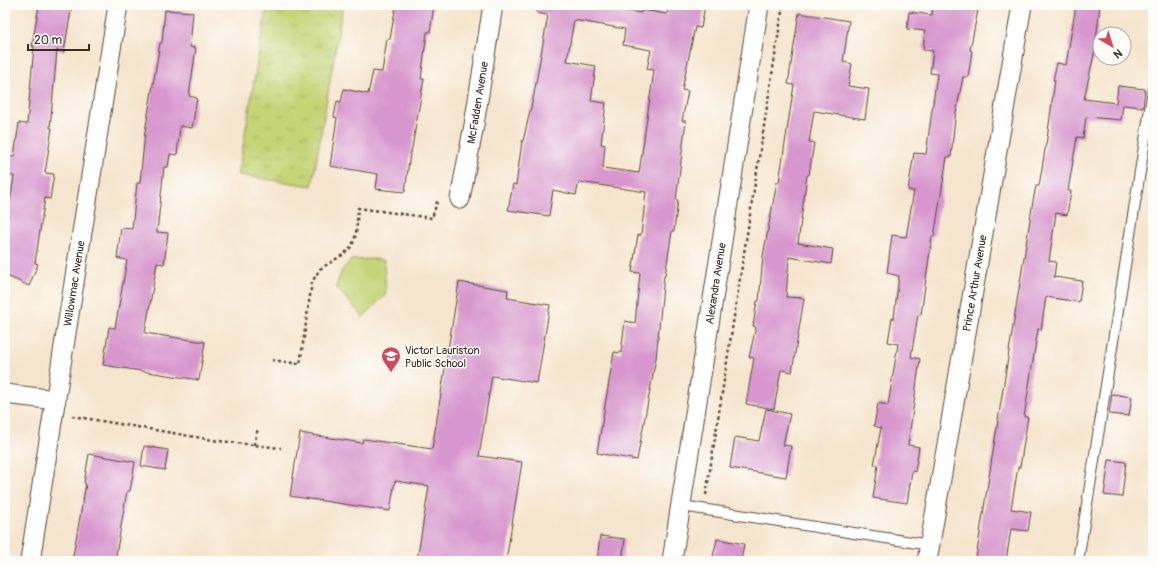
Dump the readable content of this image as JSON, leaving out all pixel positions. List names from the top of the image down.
{
  "streets": {
    "street": [
      "McFadden Avenue",
      "Willowmac Avenue",
      "Alexandra Avenue",
      "Prince Arthur Avenue"
    ]
  },
  "places": {
    "school or university": ["Victor Lauriston Public School"]
  },
  "scale_bar": "20 m",
  "north": "bottom right"
}
